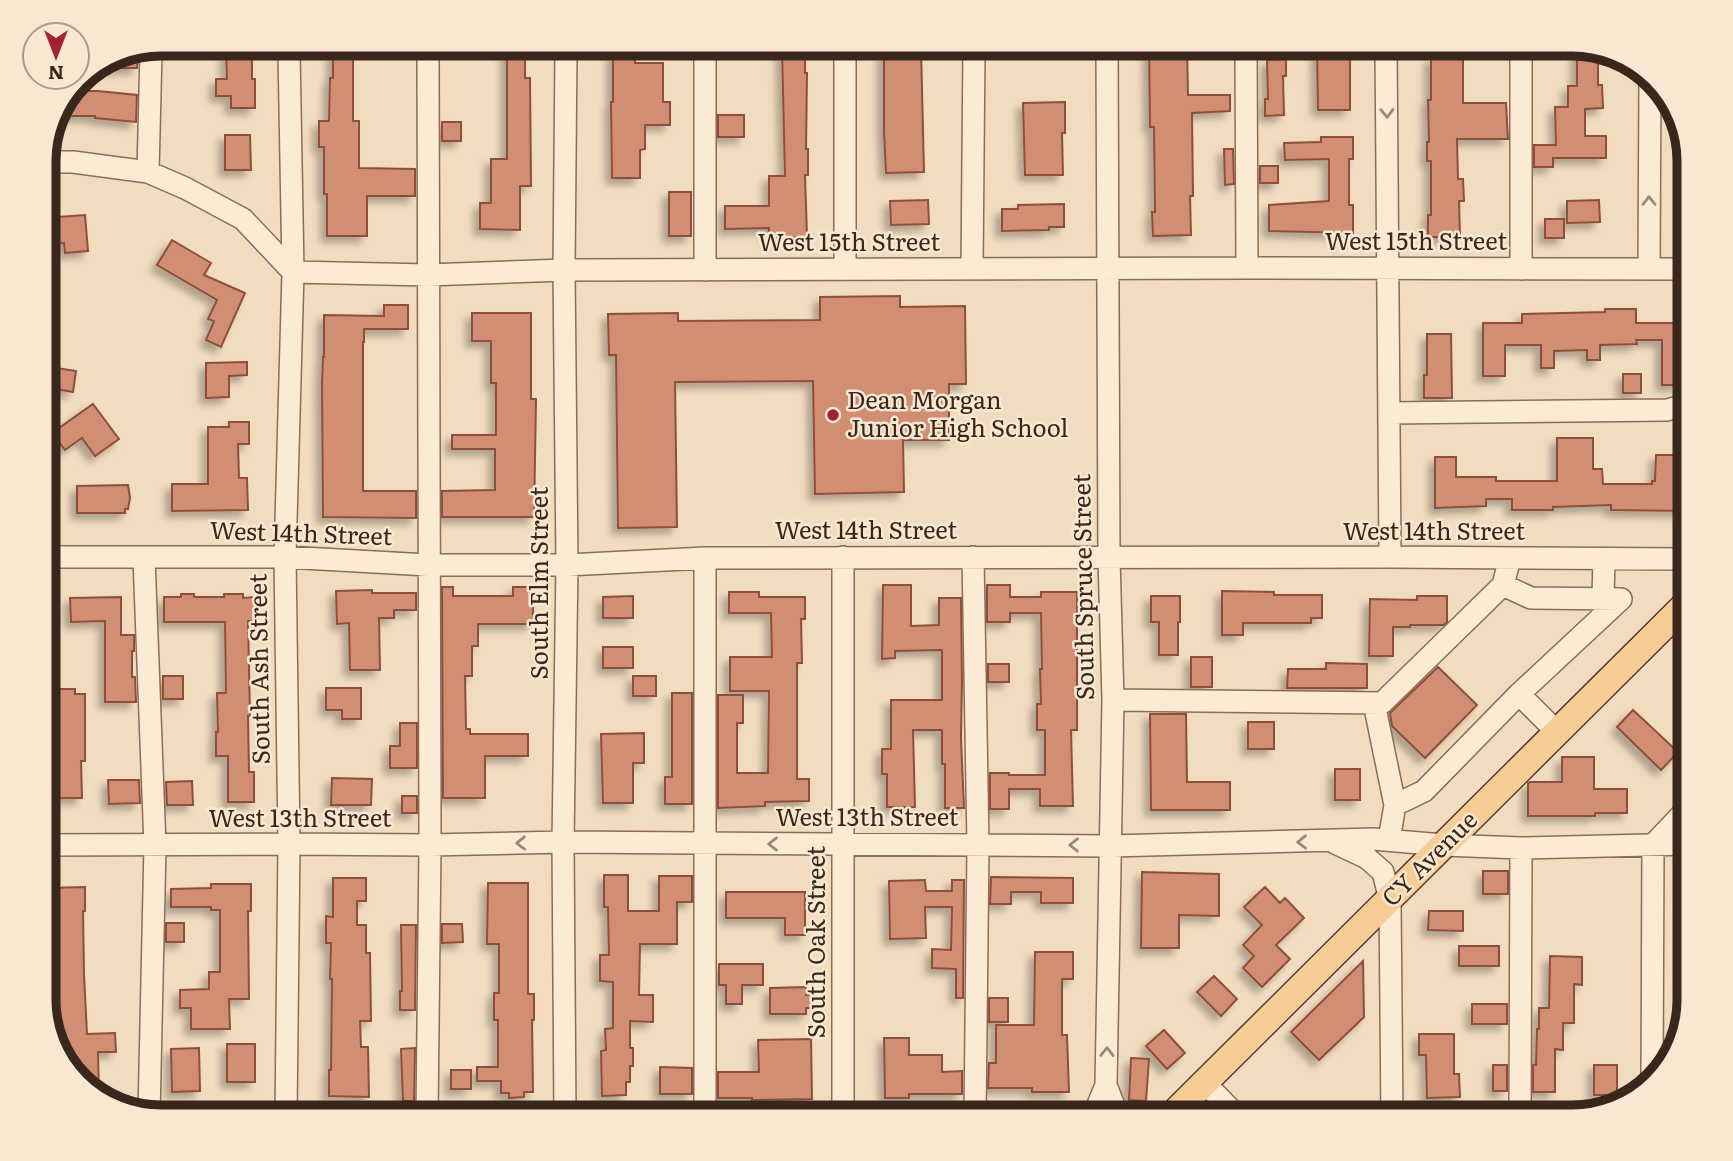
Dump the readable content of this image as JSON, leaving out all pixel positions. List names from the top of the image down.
{
  "streets": {
    "main road": ["CY Avenue"],
    "street": [
      "West 15th Street",
      "West 14th Street",
      "South Elm Street",
      "South Spruce Street",
      "South Ash Street",
      "West 13th Street",
      "South Oak Street"
    ]
  },
  "crossings": [
    ["West 15th Street", "South Elm Street"],
    ["West 15th Street", "South Spruce Street"],
    ["West 15th Street", "South Ash Street"],
    ["West 14th Street", "South Elm Street"],
    ["West 14th Street", "South Spruce Street"],
    ["West 14th Street", "South Ash Street"],
    ["West 14th Street", "South Oak Street"],
    ["South Elm Street", "West 13th Street"],
    ["South Spruce Street", "West 13th Street"],
    ["South Ash Street", "West 13th Street"],
    ["West 13th Street", "CY Avenue"],
    ["West 13th Street", "South Oak Street"]
  ],
  "places": ["Dean Morgan Junior High School"],
  "north": "bottom"
}
